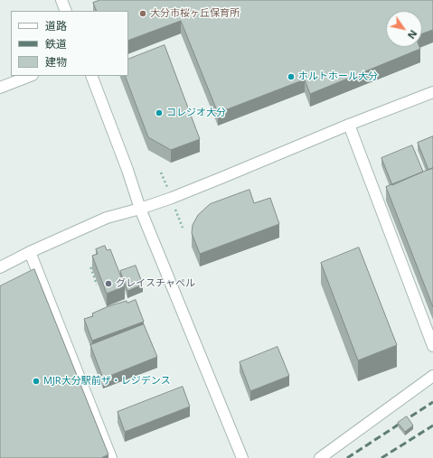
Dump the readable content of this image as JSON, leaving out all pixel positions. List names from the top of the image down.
{
  "places": [
    "大分市桜ヶ丘保育所",
    "ホルトホール大分",
    "コレジオ大分",
    "グレイスチャペル",
    "MJR大分駅前ザ・レジデンス"
  ],
  "legend": ["道路", "鉄道", "建物"],
  "north": "bottom right"
}
